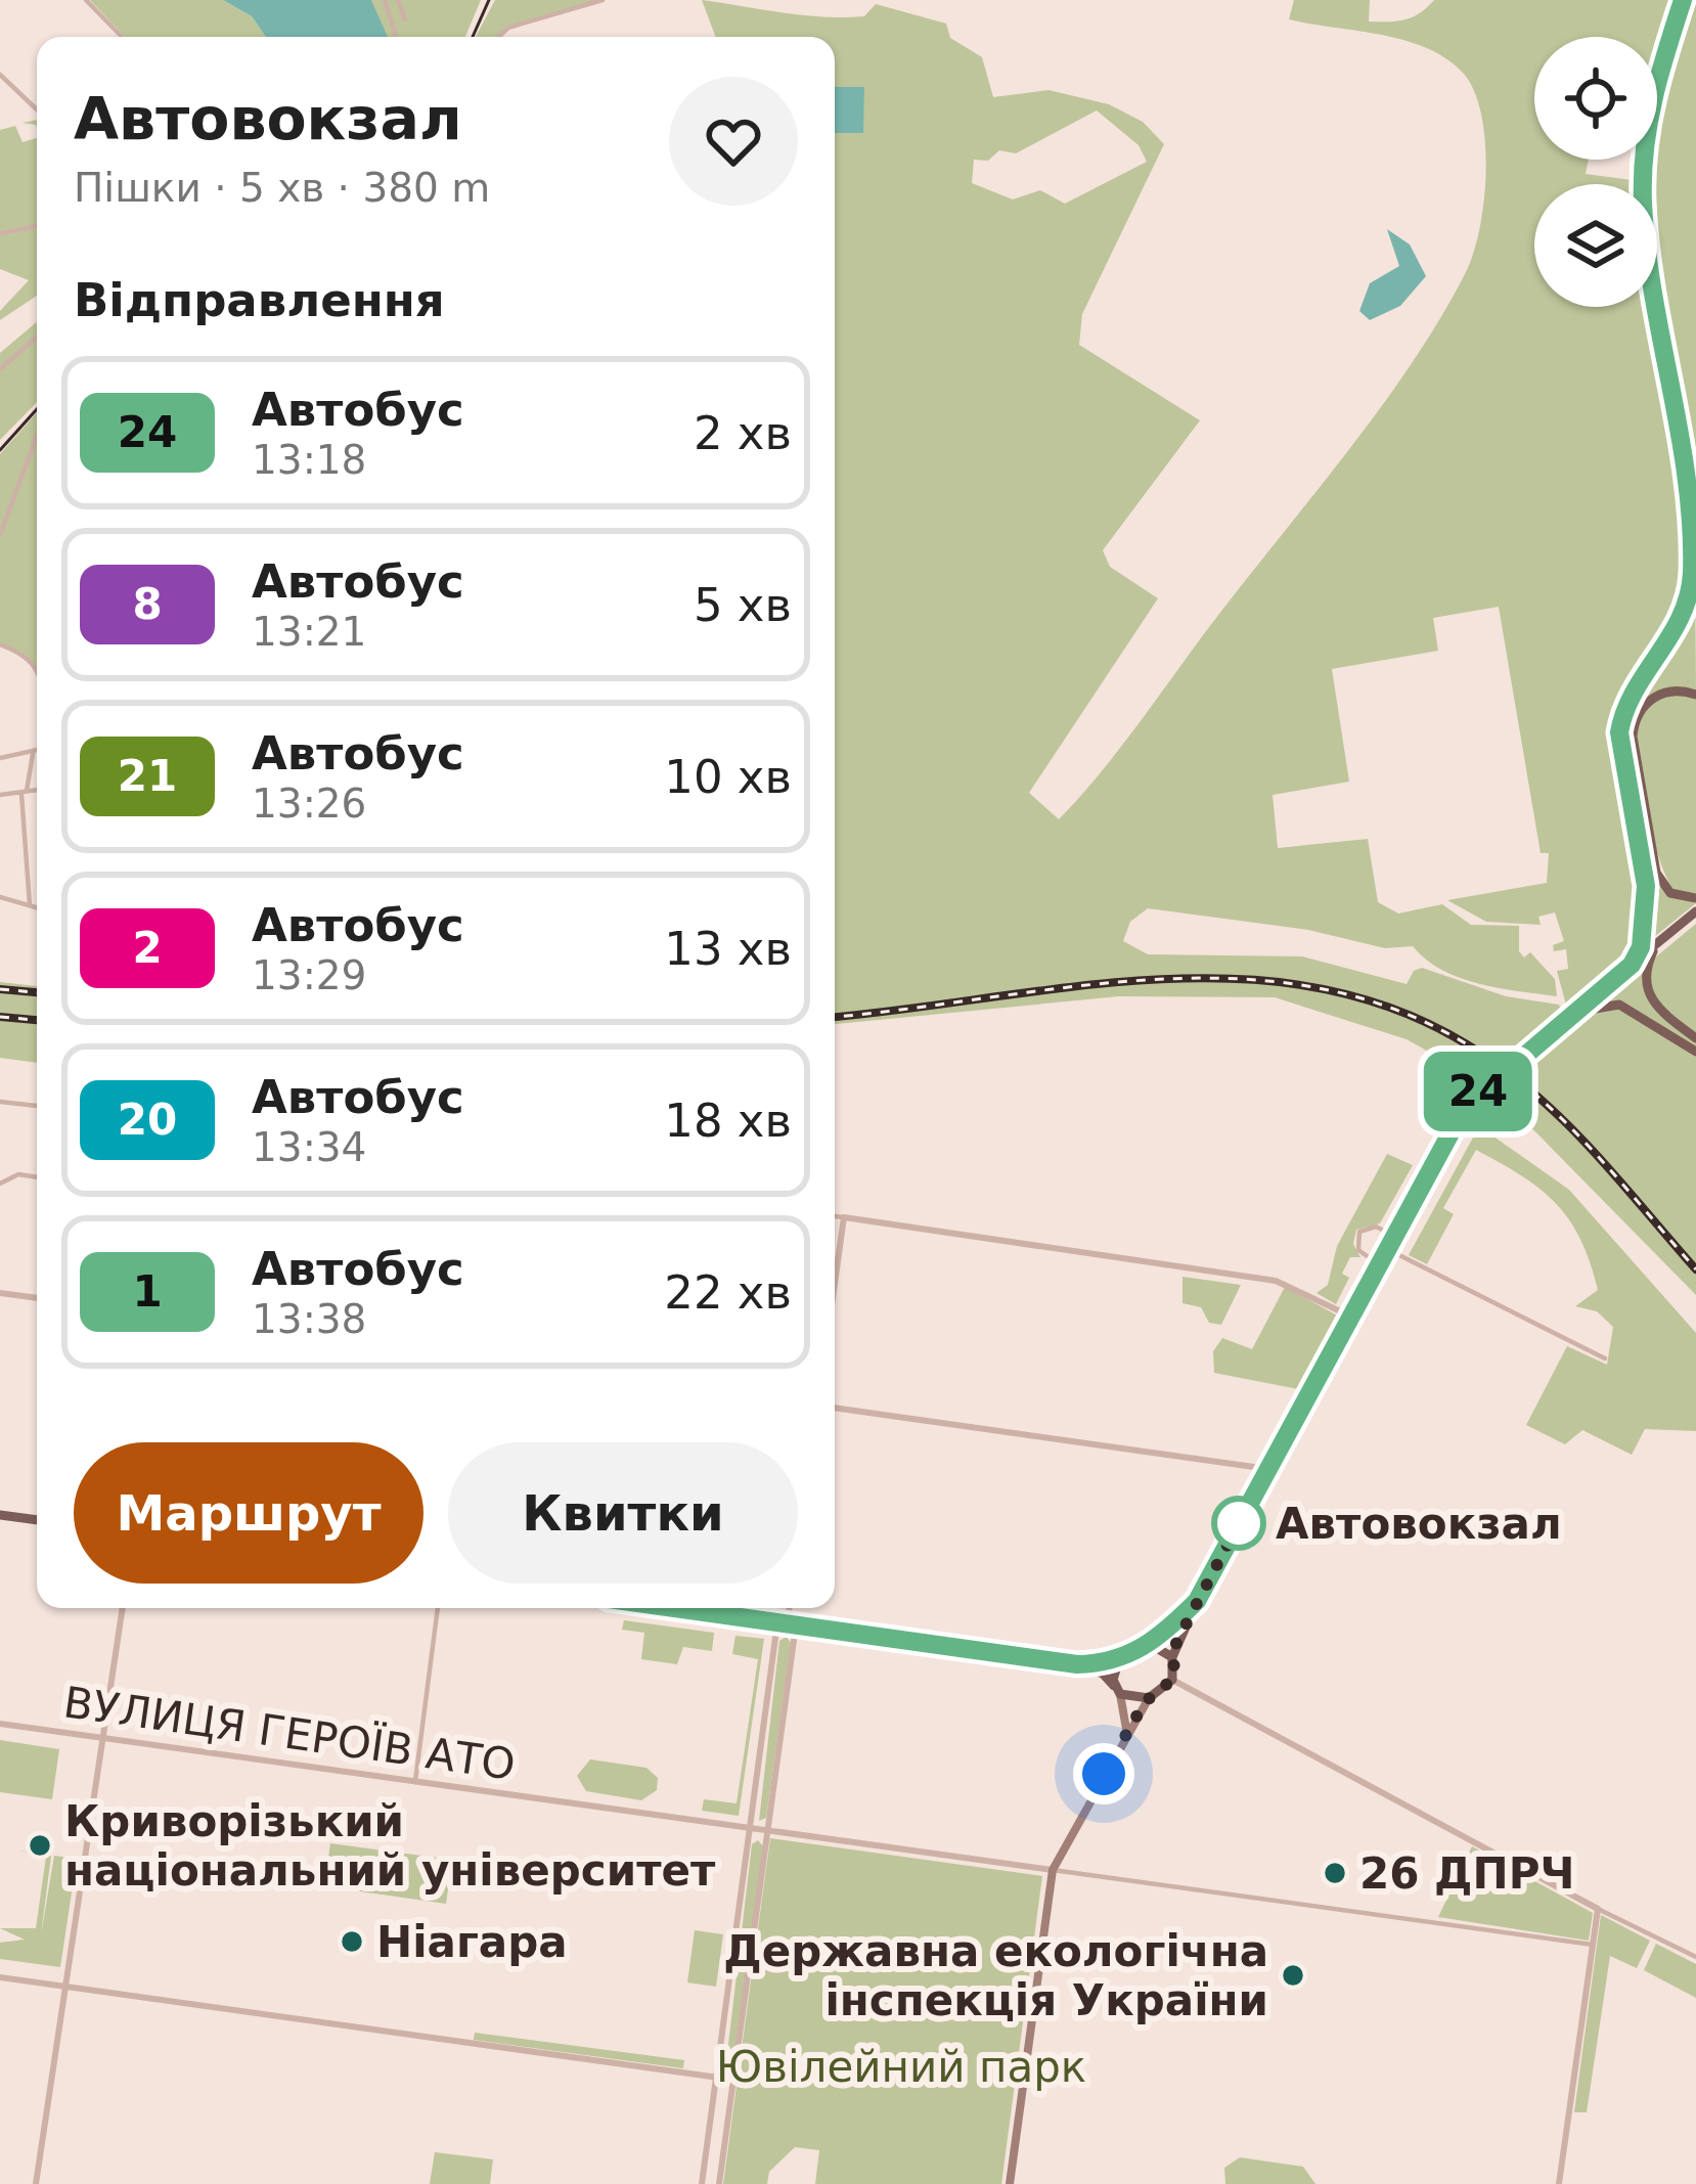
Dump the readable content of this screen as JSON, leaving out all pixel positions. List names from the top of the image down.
{
  "streets": {
    "street": ["ВУЛИЦЯ ГЕРОЇВ АТО"]
  },
  "parks": ["Ювілейний парк"],
  "places": [
    "Автовокзал",
    "Криворізький національний університет",
    "26 ДПРЧ",
    "Ніагара",
    "Державна екологічна інспекція України"
  ],
  "lines": ["bus line 24"],
  "page": {
    "on_map": "24",
    "heading": [
      ["Автовокзал", "Пішки · 5 хв · 380 m"],
      "Відправлення"
    ],
    "list": [
      {
        "mark": "24",
        "name": "Автобус",
        "note": "13:18",
        "value": "2 хв"
      },
      {
        "mark": "8",
        "name": "Автобус",
        "note": "13:21",
        "value": "5 хв"
      },
      {
        "mark": "21",
        "name": "Автобус",
        "note": "13:26",
        "value": "10 хв"
      },
      {
        "mark": "2",
        "name": "Автобус",
        "note": "13:29",
        "value": "13 хв"
      },
      {
        "mark": "20",
        "name": "Автобус",
        "note": "13:34",
        "value": "18 хв"
      },
      {
        "mark": "1",
        "name": "Автобус",
        "note": "13:38",
        "value": "22 хв"
      }
    ],
    "buttons": ["Маршрут", "Квитки"]
  }
}
